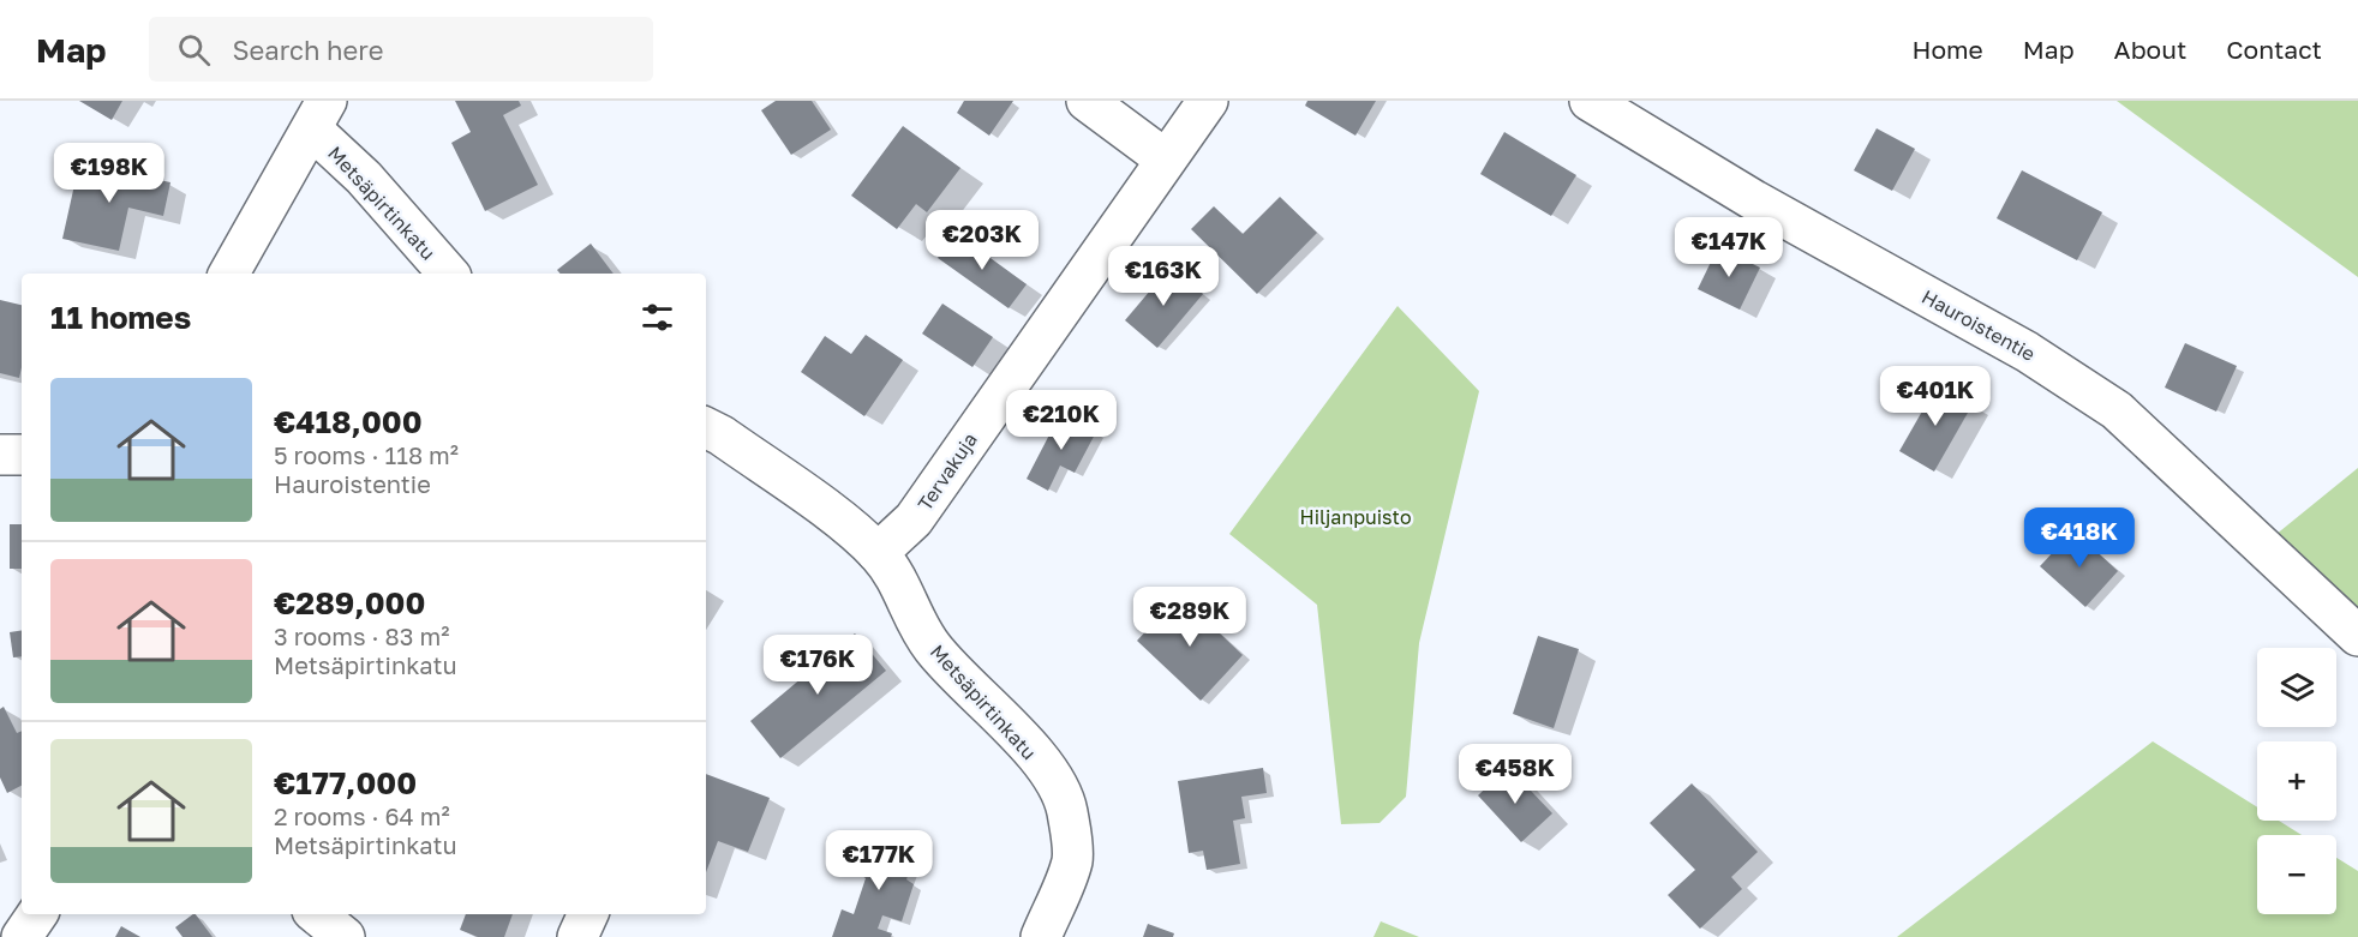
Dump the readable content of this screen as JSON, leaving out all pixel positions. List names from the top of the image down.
{
  "streets": {
    "street": ["Metsäpirtinkatu", "Hauroistentie", "Tervakuja"]
  },
  "crossings": [
    ["Metsäpirtinkatu", "Tervakuja"]
  ],
  "parks": ["Hiljanpuisto"],
  "page": {
    "header": "Map",
    "search": "Search here",
    "nav": [
      "Home",
      "Map",
      "About",
      "Contact"
    ],
    "price": [
      "€198K",
      "€203K",
      "€147K",
      "€163K",
      "€401K",
      "€210K",
      "€418K",
      "€289K",
      "€176K",
      "€458K",
      "€177K"
    ],
    "heading": "11 homes",
    "list": [
      {
        "name": "€418,000",
        "note": "5 rooms · 118 m² · Hauroistentie"
      },
      {
        "name": "€289,000",
        "note": "3 rooms · 83 m² · Metsäpirtinkatu"
      },
      {
        "name": "€177,000",
        "note": "2 rooms · 64 m² · Metsäpirtinkatu"
      }
    ],
    "map_buttons": ["+", "−"]
  }
}
